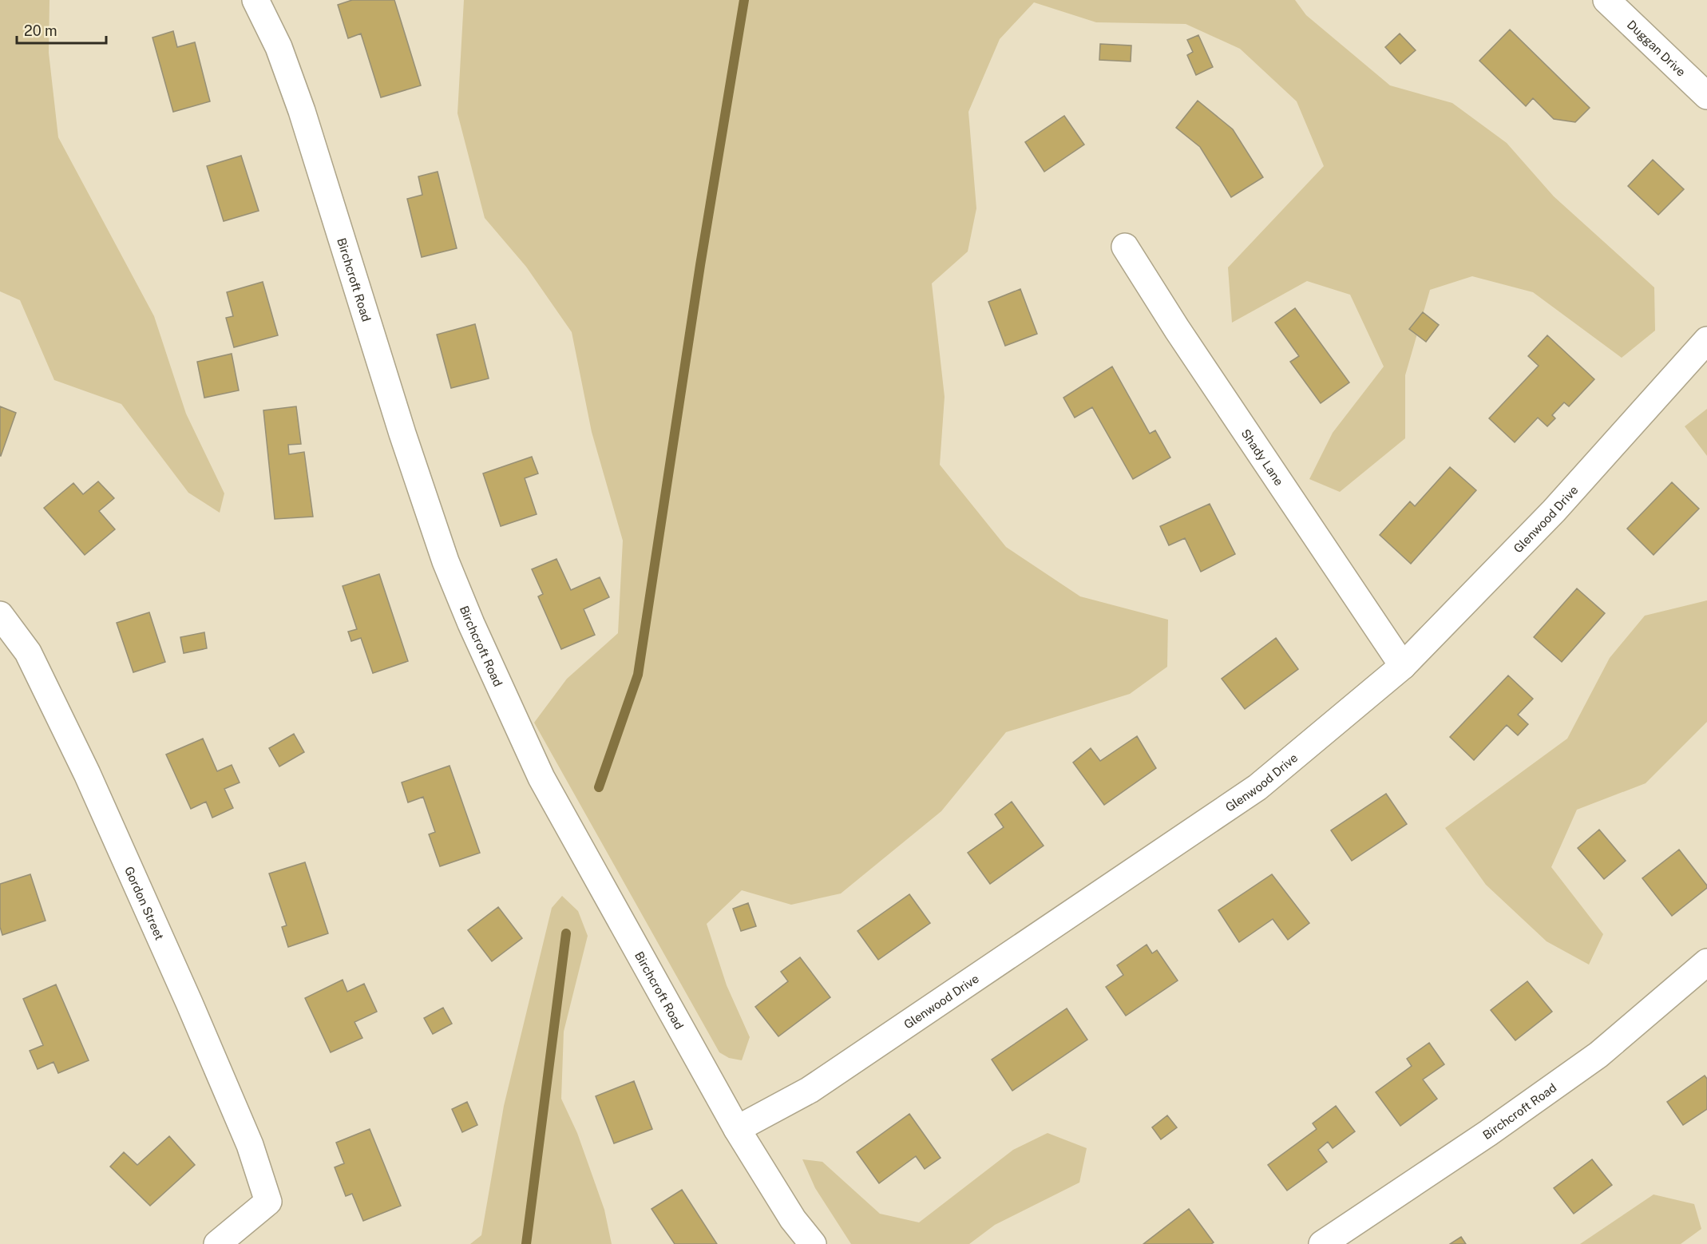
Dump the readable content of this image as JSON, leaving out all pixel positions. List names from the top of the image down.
{
  "streets": {
    "street": [
      "Duggan Drive",
      "Birchcroft Road",
      "Shady Lane",
      "Glenwood Drive",
      "Gordon Street"
    ]
  },
  "crossings": [
    ["Birchcroft Road", "Glenwood Drive"],
    ["Shady Lane", "Glenwood Drive"]
  ],
  "scale_bar": "20 m"
}
